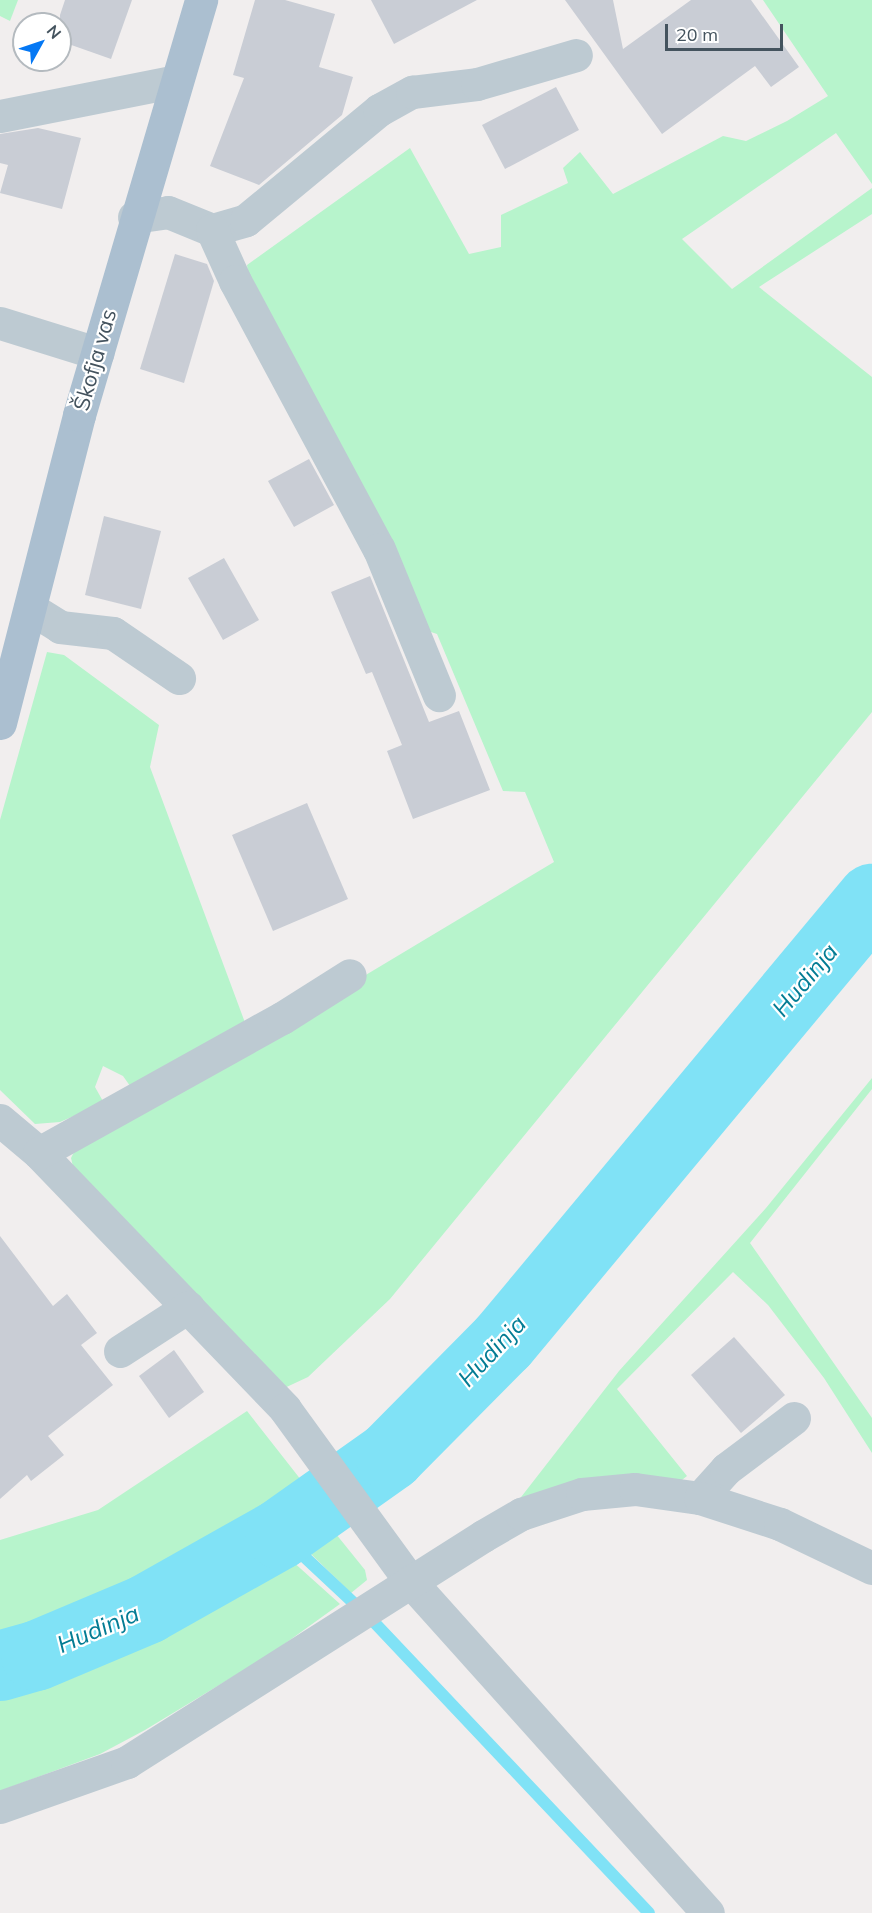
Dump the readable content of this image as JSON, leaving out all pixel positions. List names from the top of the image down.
{
  "streets": {
    "main road": ["Škofja vas"]
  },
  "water": ["Hudinja"],
  "scale_bar": "20 m",
  "north": "top right"
}
